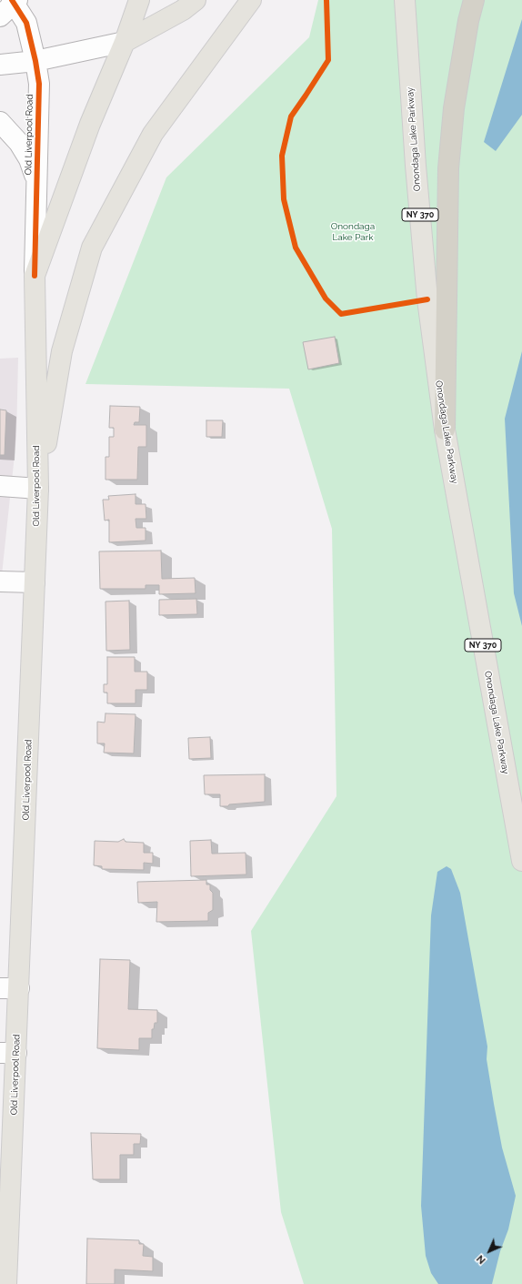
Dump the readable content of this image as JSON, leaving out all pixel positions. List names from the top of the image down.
{
  "streets": {
    "main road": ["Old Liverpool Road", "Onondaga Lake Parkway", "NY 370"]
  },
  "parks": ["Onondaga Lake Park"],
  "north": "bottom left"
}
